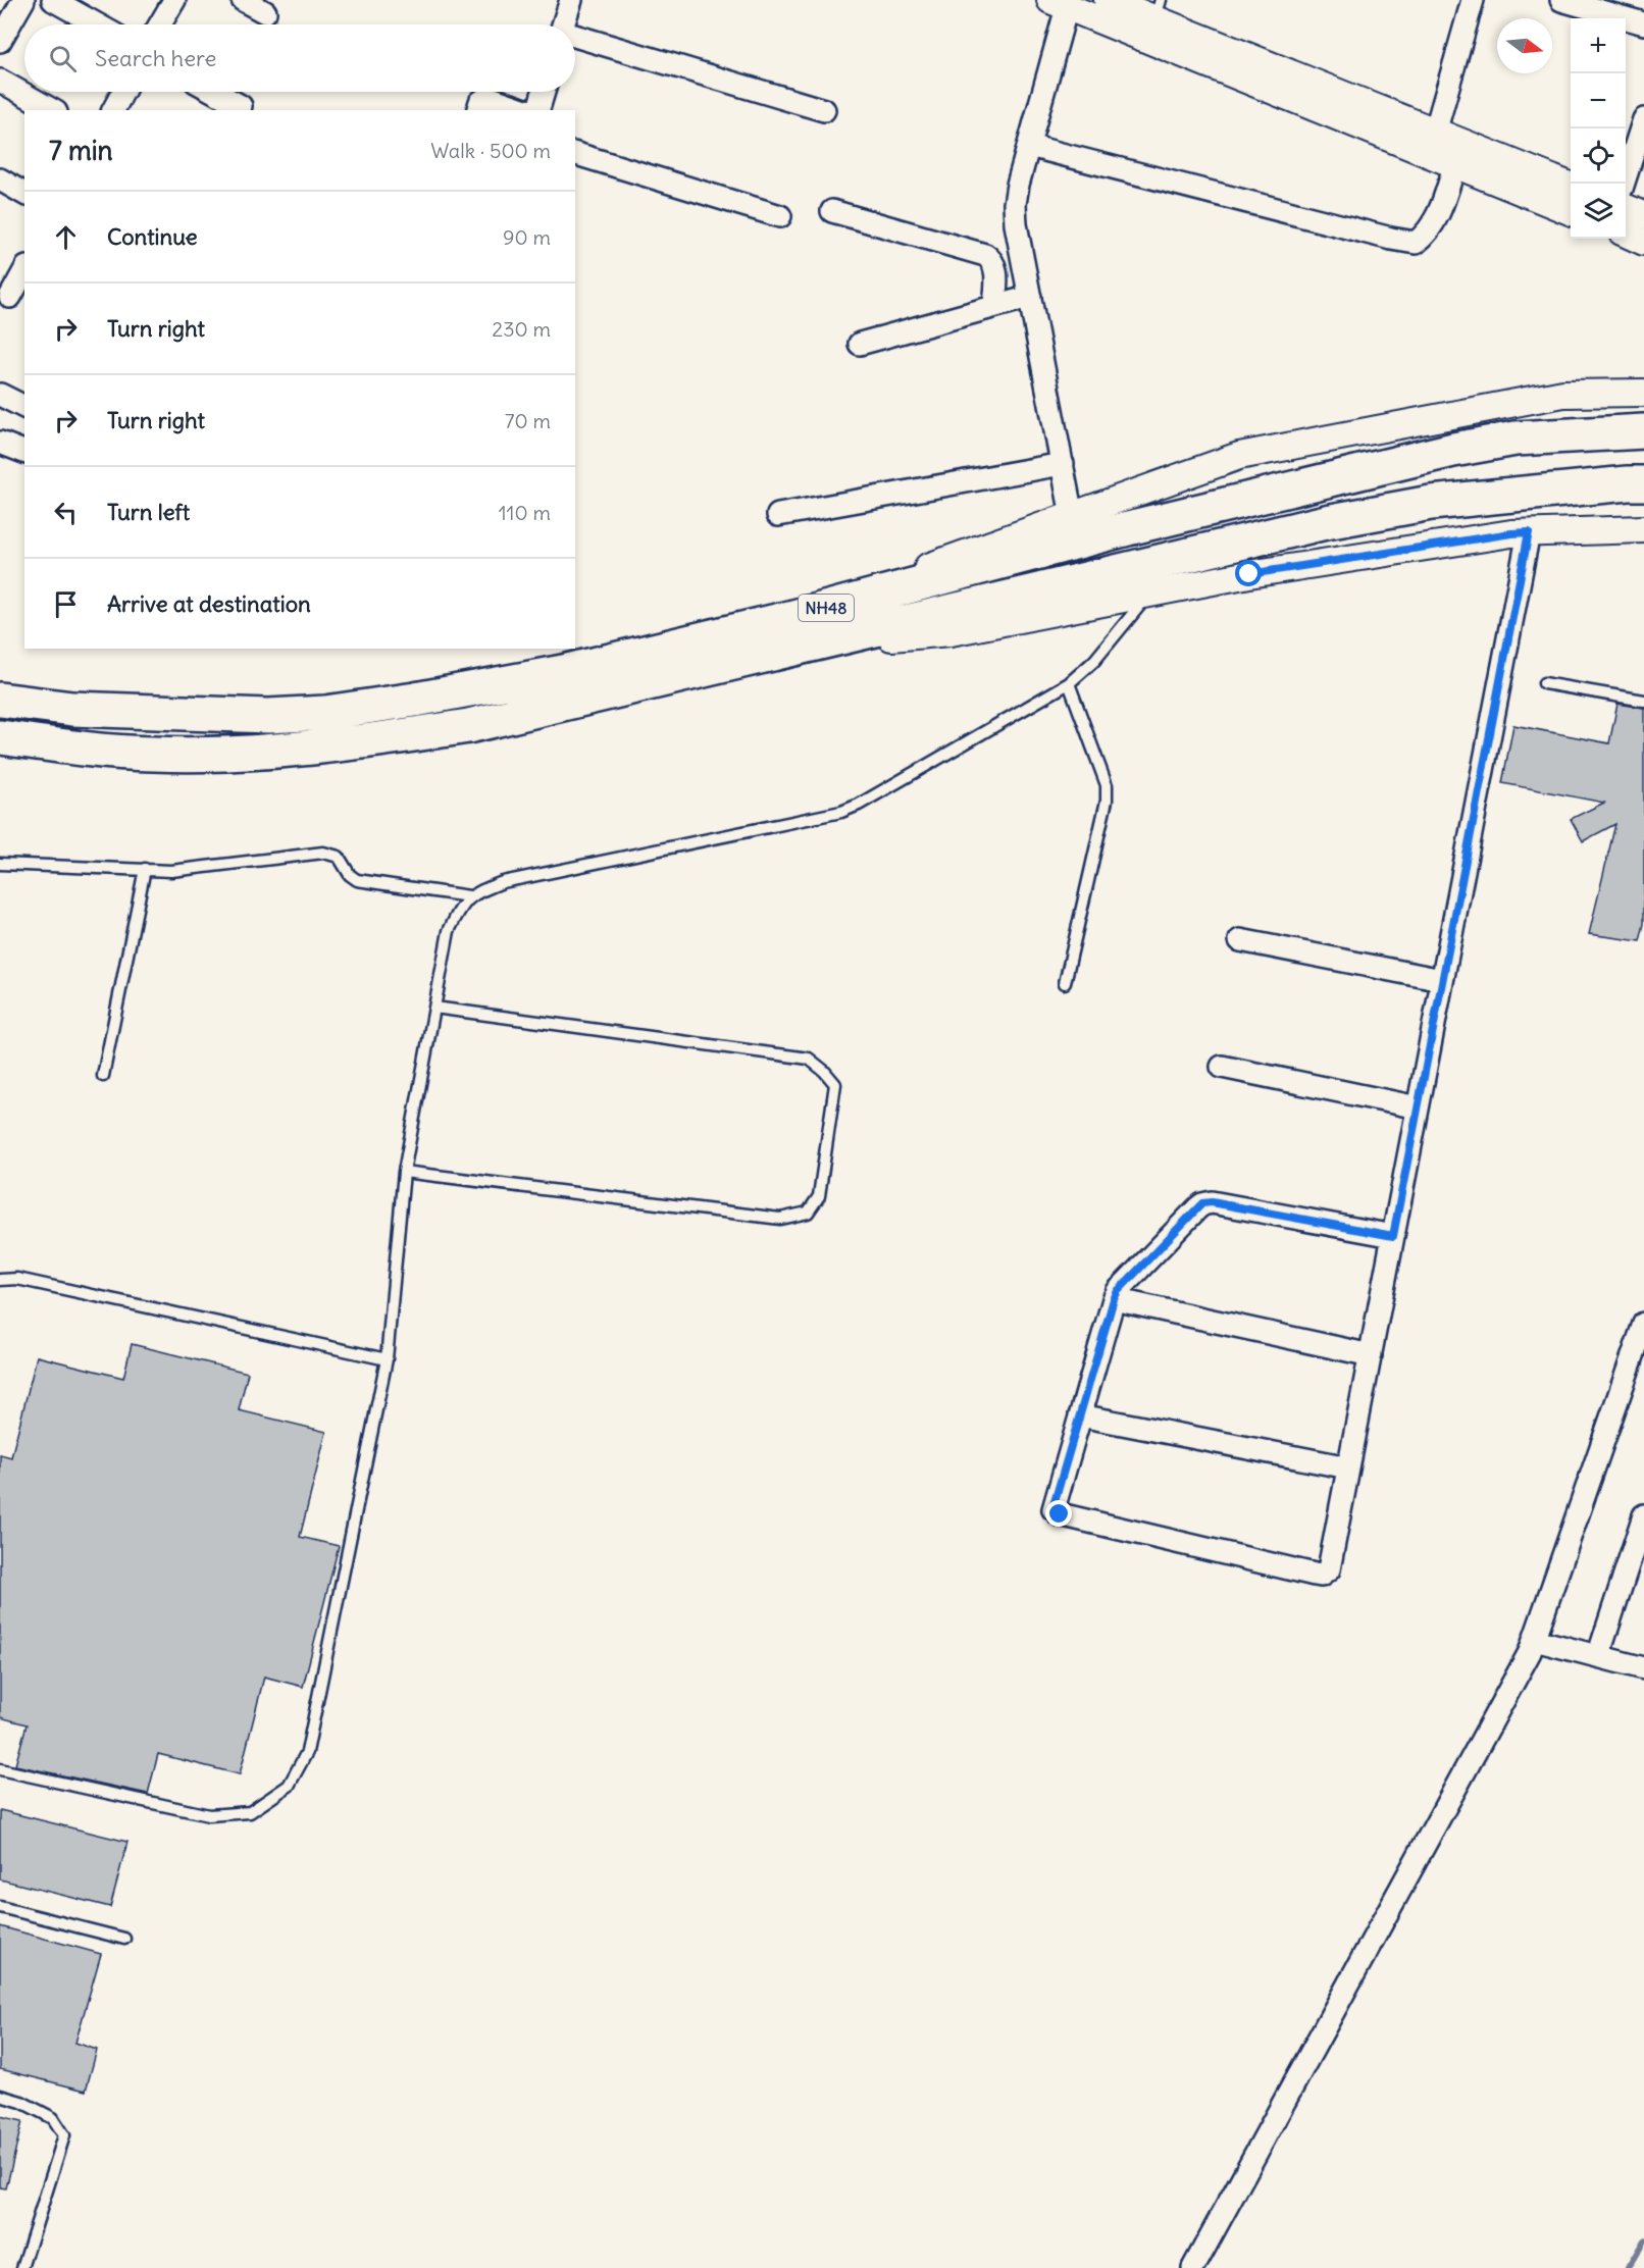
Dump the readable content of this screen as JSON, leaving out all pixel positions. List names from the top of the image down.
{
  "streets": {
    "highway": ["NH48"]
  },
  "north": "right",
  "page": {
    "map_buttons": ["+", "−"],
    "search": "Search here",
    "heading": ["7 min", "Walk · 500 m"],
    "list": [
      ["Continue", "90 m"],
      ["Turn right", "230 m"],
      ["Turn right", "70 m"],
      ["Turn left", "110 m"],
      "Arrive at destination"
    ]
  }
}
